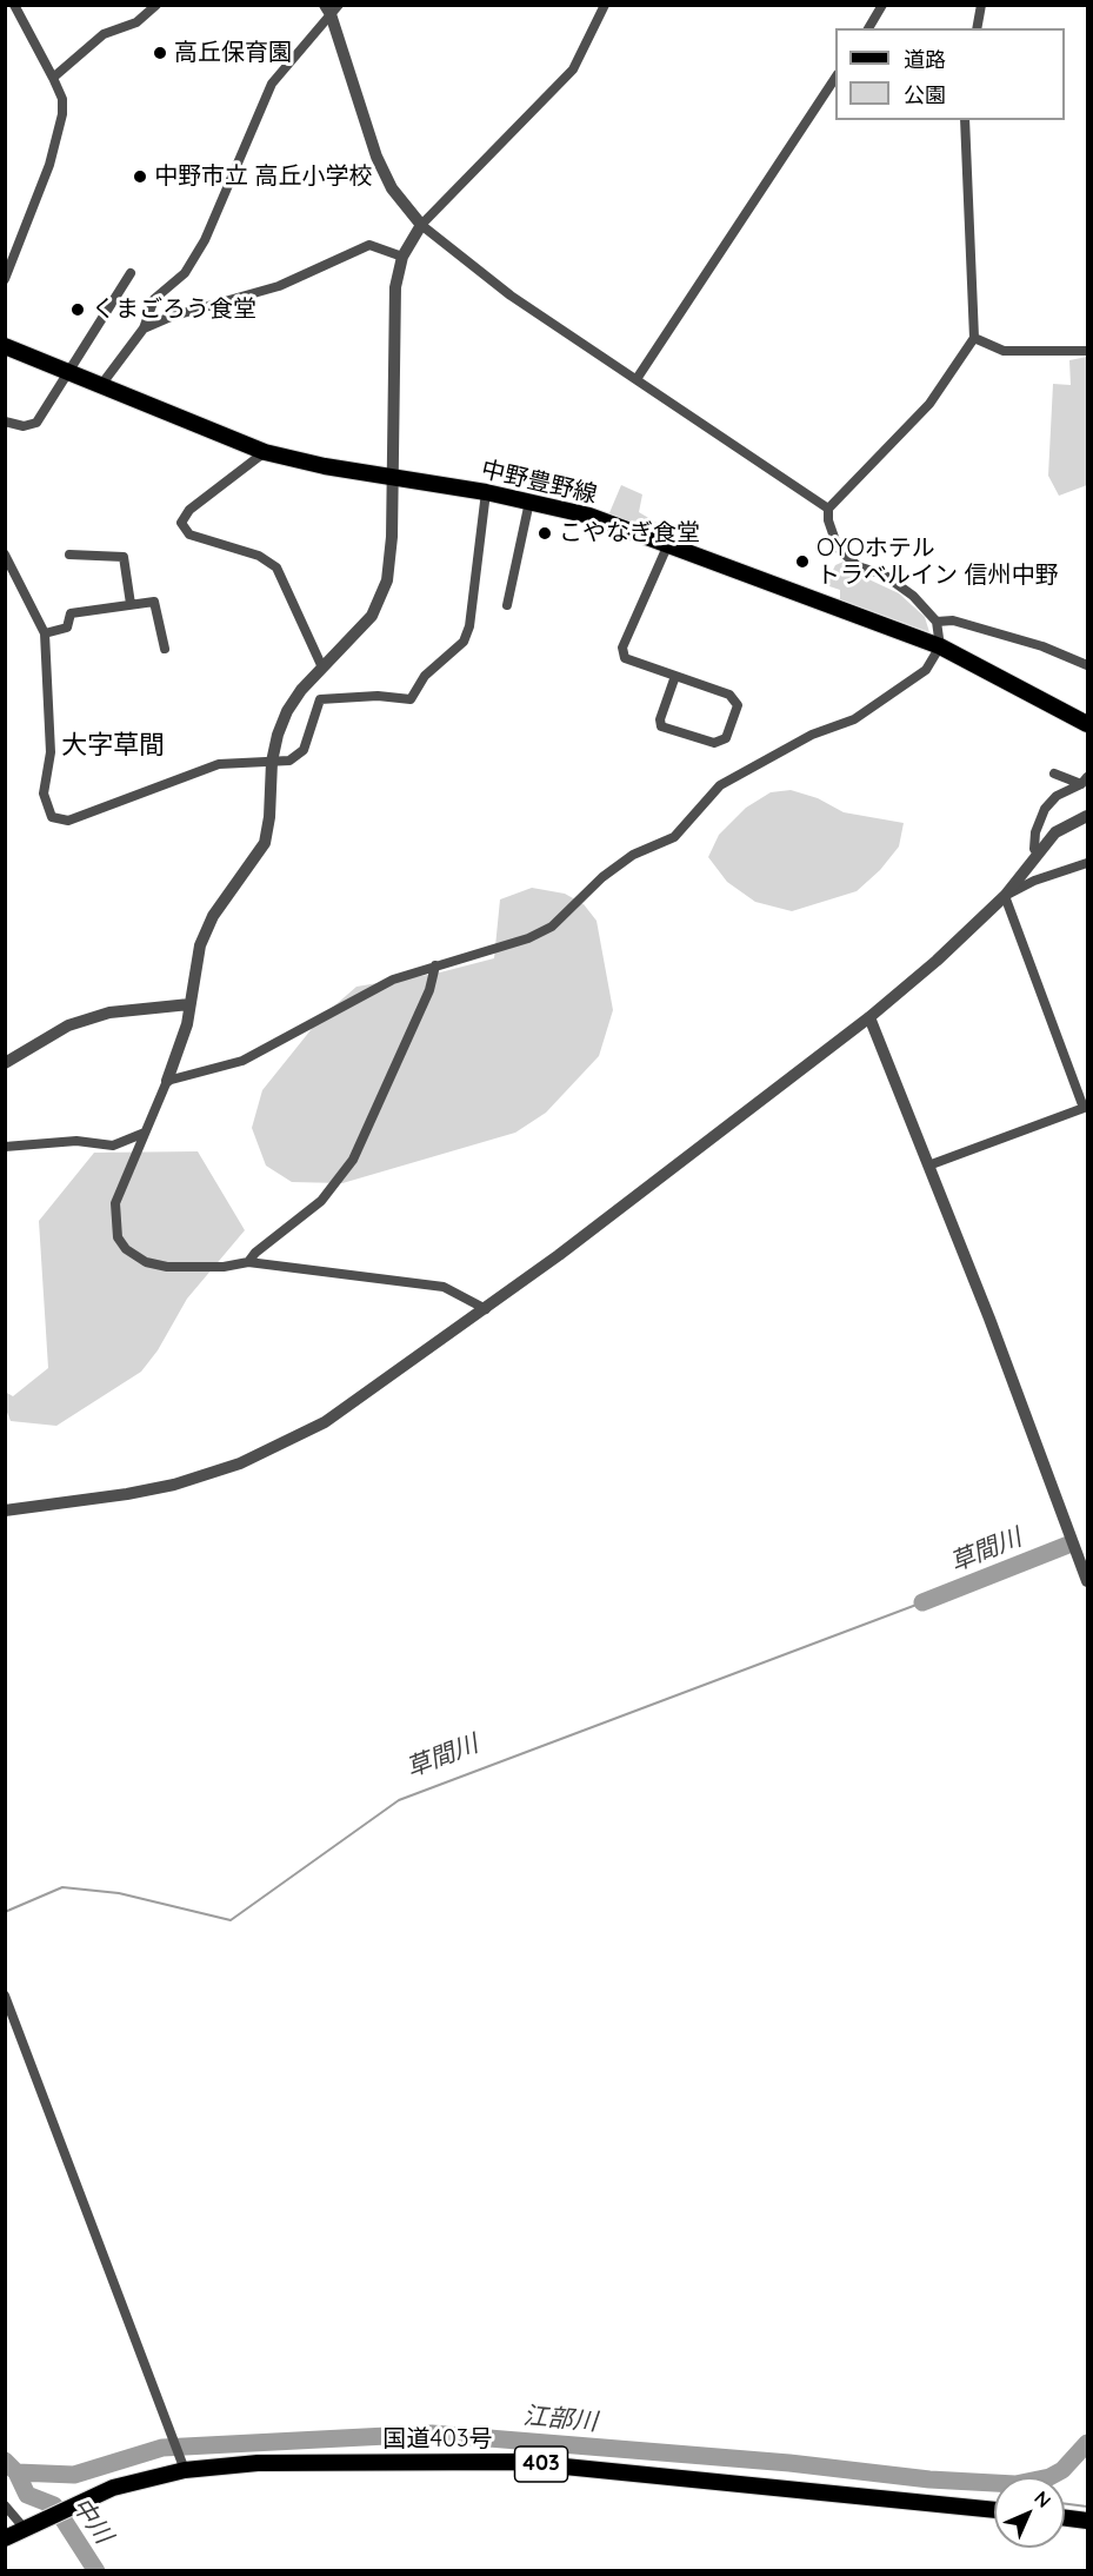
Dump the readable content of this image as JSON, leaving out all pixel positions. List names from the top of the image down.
{
  "streets": {
    "main road": ["中野豊野線", "国道403号", "403"]
  },
  "districts": ["大字草間"],
  "water": ["草間川", "江部川", "中川"],
  "places": [
    "高丘保育園",
    "中野市立 高丘小学校",
    "くまごろう食堂",
    "こやなぎ食堂",
    "OYOホテル トラベルイン 信州中野"
  ],
  "legend": ["道路", "公園"],
  "north": "top right"
}
